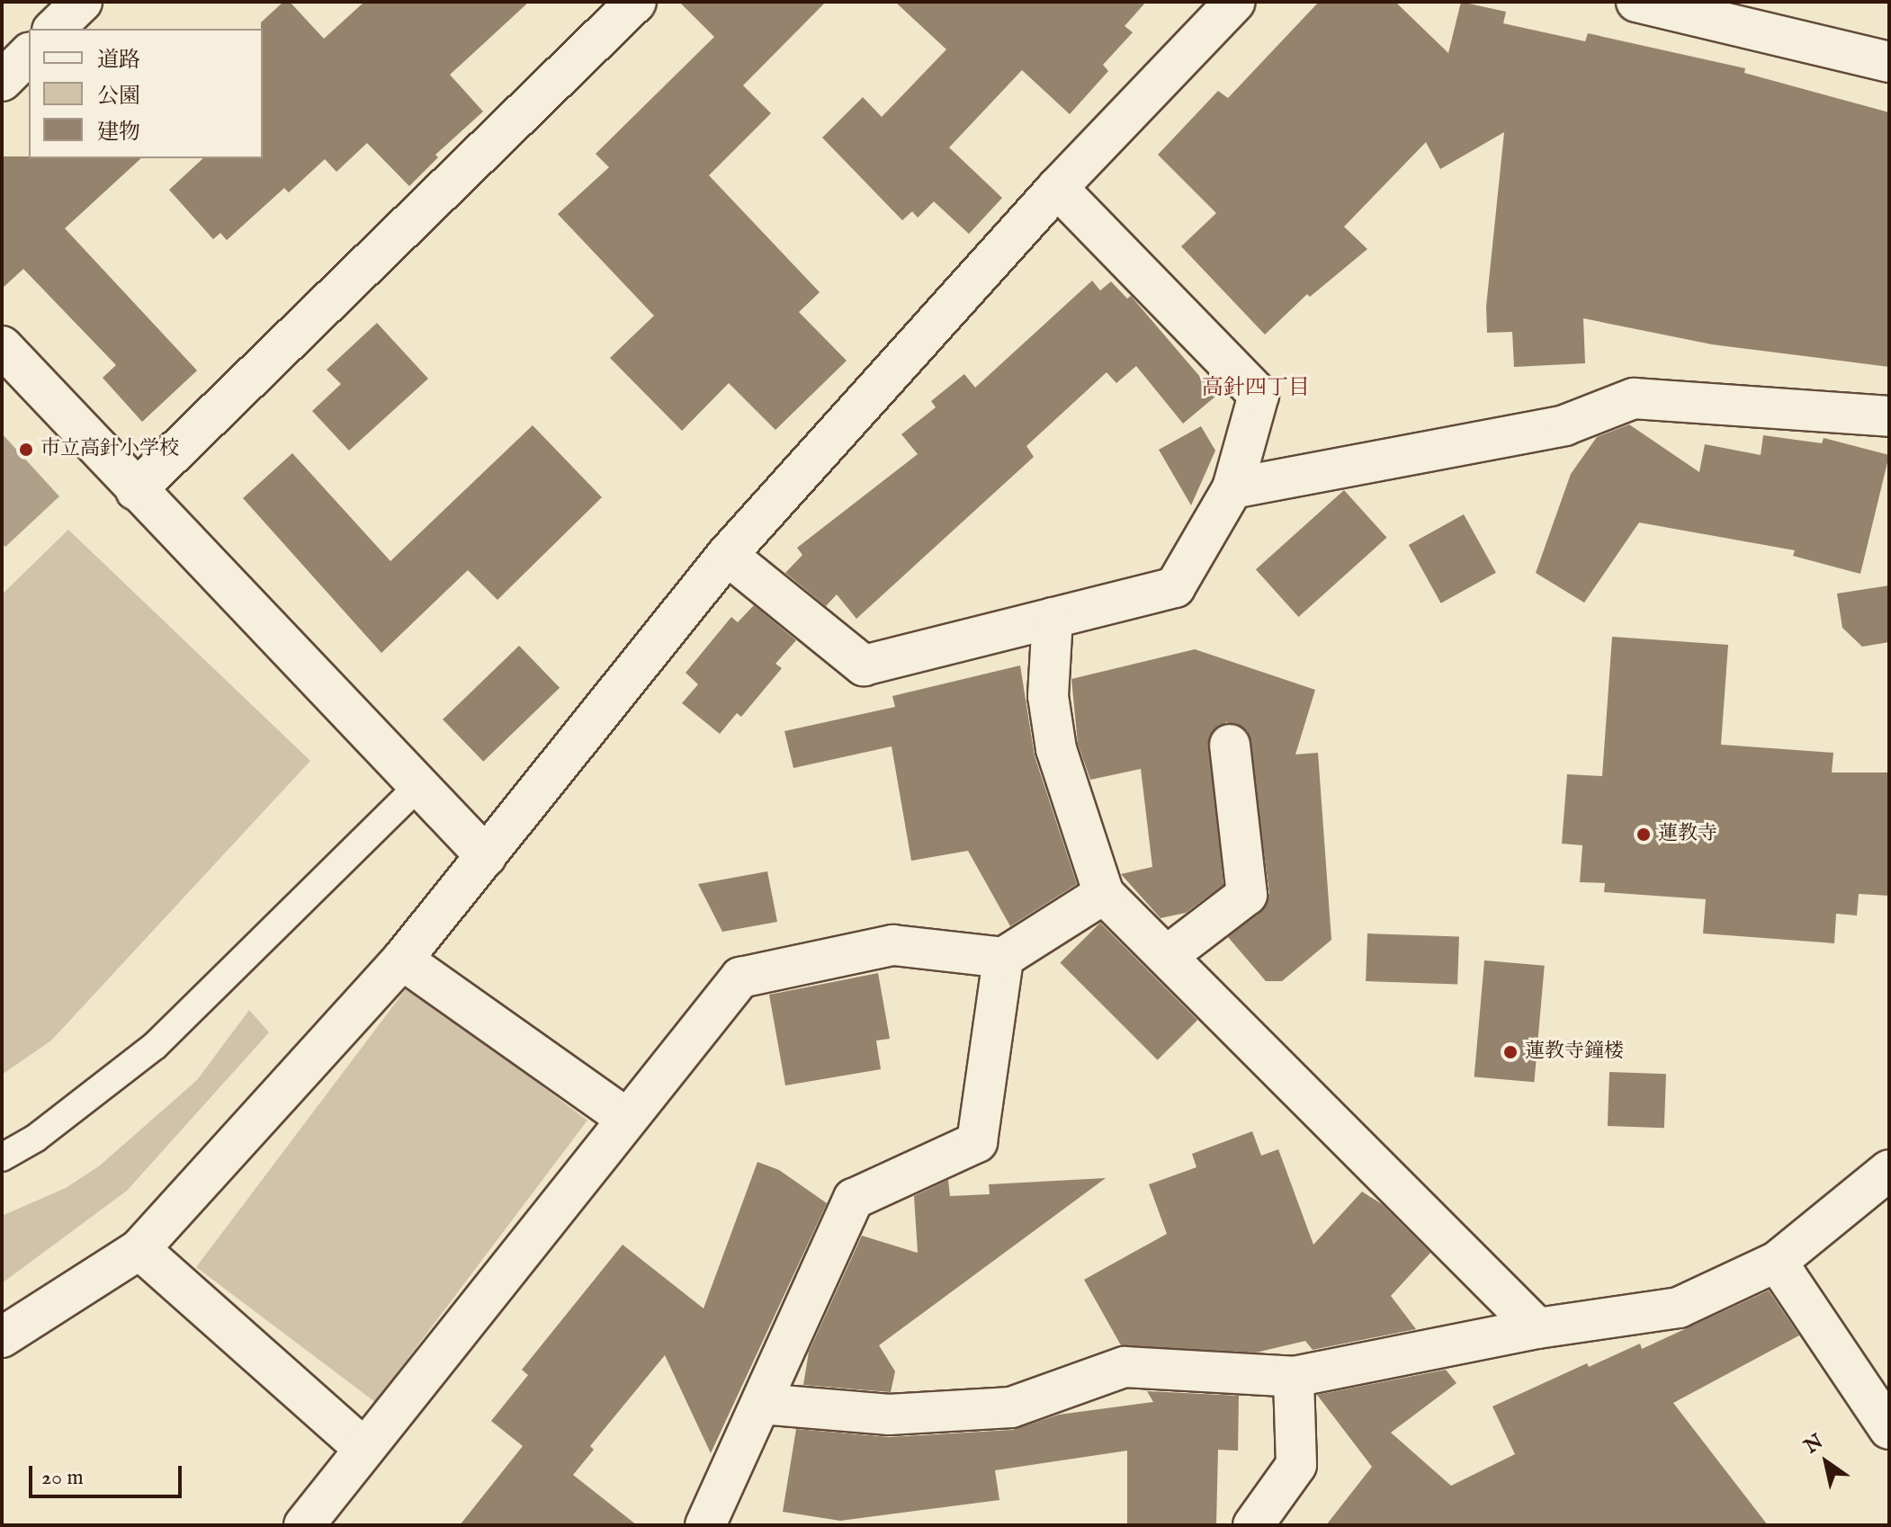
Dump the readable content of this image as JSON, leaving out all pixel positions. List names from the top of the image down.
{
  "districts": ["高針四丁目"],
  "places": ["市立高針小学校", "蓮教寺", "蓮教寺鐘楼"],
  "legend": ["道路", "公園", "建物"],
  "scale_bar": "20 m",
  "north": "top left"
}
